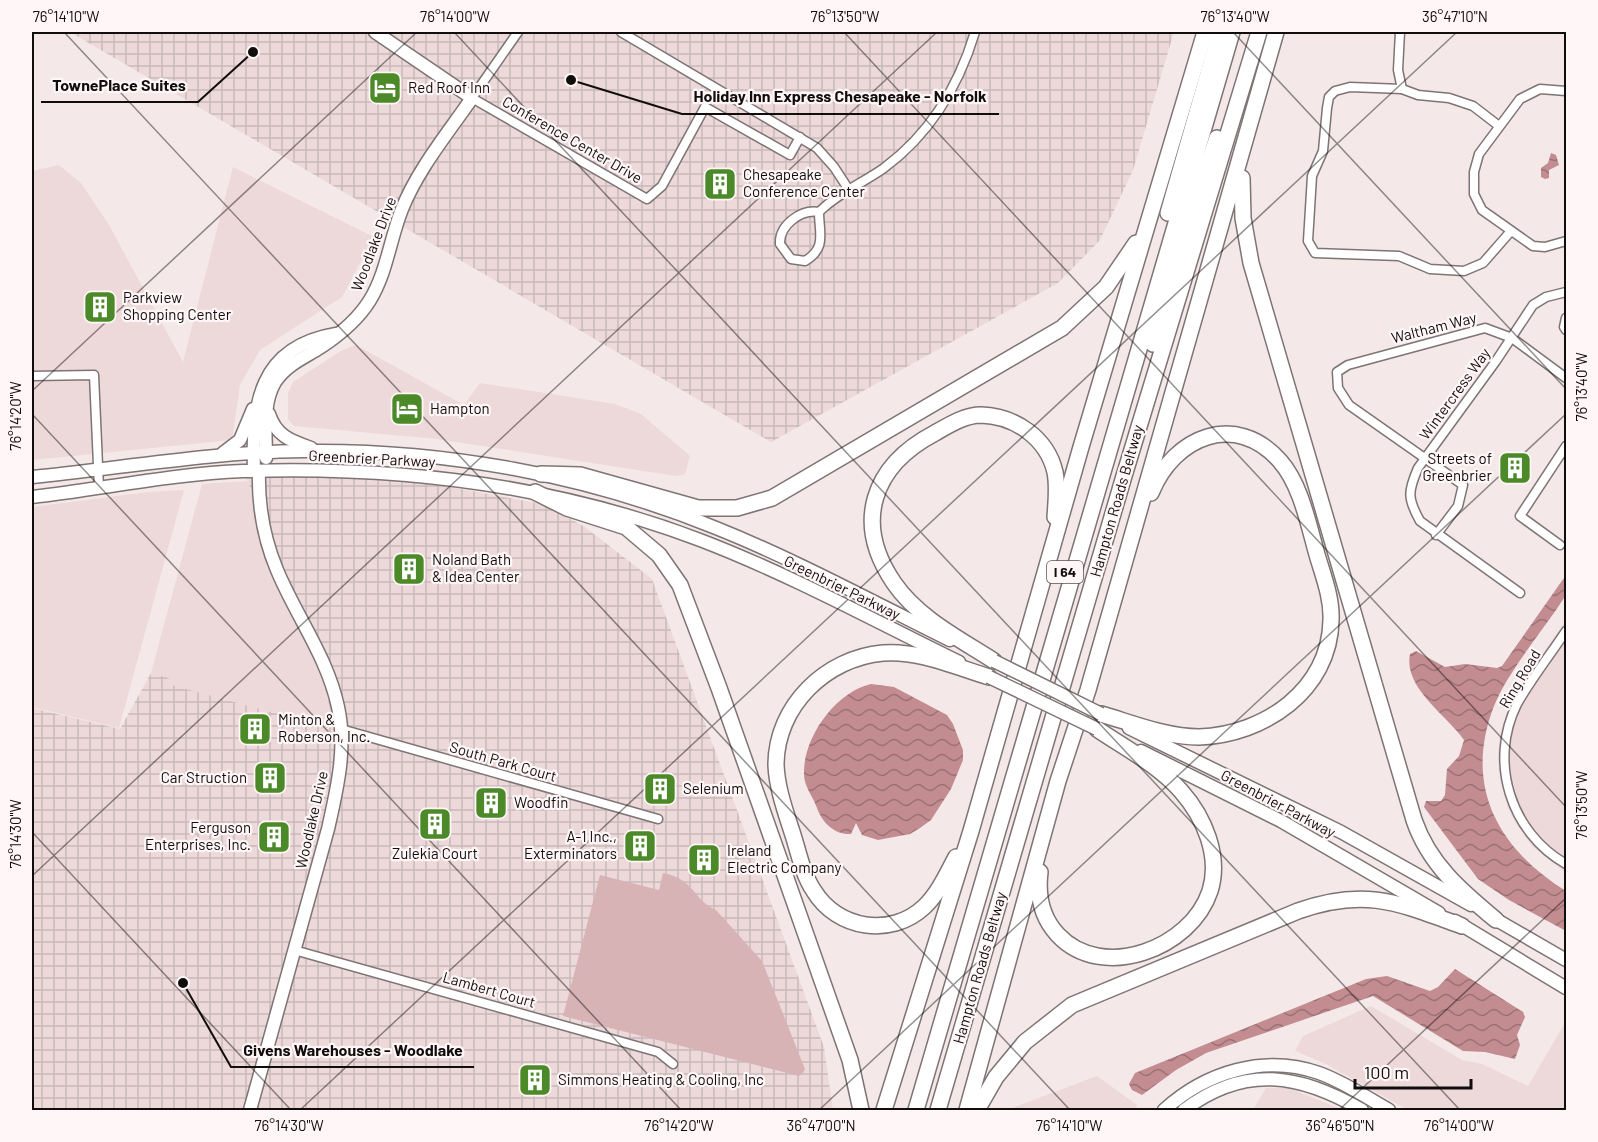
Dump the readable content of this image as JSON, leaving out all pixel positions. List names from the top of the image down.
{
  "streets": {
    "highway": ["Hampton Roads Beltway", "I 64"],
    "main road": ["Woodlake Drive", "Greenbrier Parkway"],
    "street": [
      "Conference Center Drive",
      "Waltham Way",
      "Wintercress Way",
      "Ring Road",
      "South Park Court",
      "Lambert Court"
    ]
  },
  "crossings": [
    ["Conference Center Drive", "Woodlake Drive"],
    ["Woodlake Drive", "Greenbrier Parkway"],
    ["Woodlake Drive", "South Park Court"],
    ["Woodlake Drive", "Lambert Court"],
    ["Waltham Way", "Wintercress Way"]
  ],
  "places": {
    "other": ["TownePlace Suites", "Holiday Inn Express Chesapeake - Norfolk", "Givens Warehouses - Woodlake"],
    "hotel": ["Red Roof Inn", "Hampton"],
    "building": [
      "Chesapeake Conference Center",
      "Parkview Shopping Center",
      "Streets of Greenbrier",
      "Noland Bath & Idea Center",
      "Minton & Roberson, Inc.",
      "Car Struction",
      "Selenium",
      "Woodfin",
      "Zulekia Court",
      "Ferguson Enterprises, Inc.",
      "A-1 Inc., Exterminators",
      "Ireland Electric Company",
      "Simmons Heating & Cooling, Inc"
    ]
  },
  "scale_bar": "100 m",
  "coordinates": [
    "76°14'10\"W",
    "76°14'00\"W",
    "76°13'50\"W",
    "76°13'40\"W",
    "36°47'10\"N",
    "76°14'20\"W",
    "76°14'30\"W",
    "36°47'00\"N",
    "36°46'50\"N"
  ]
}
